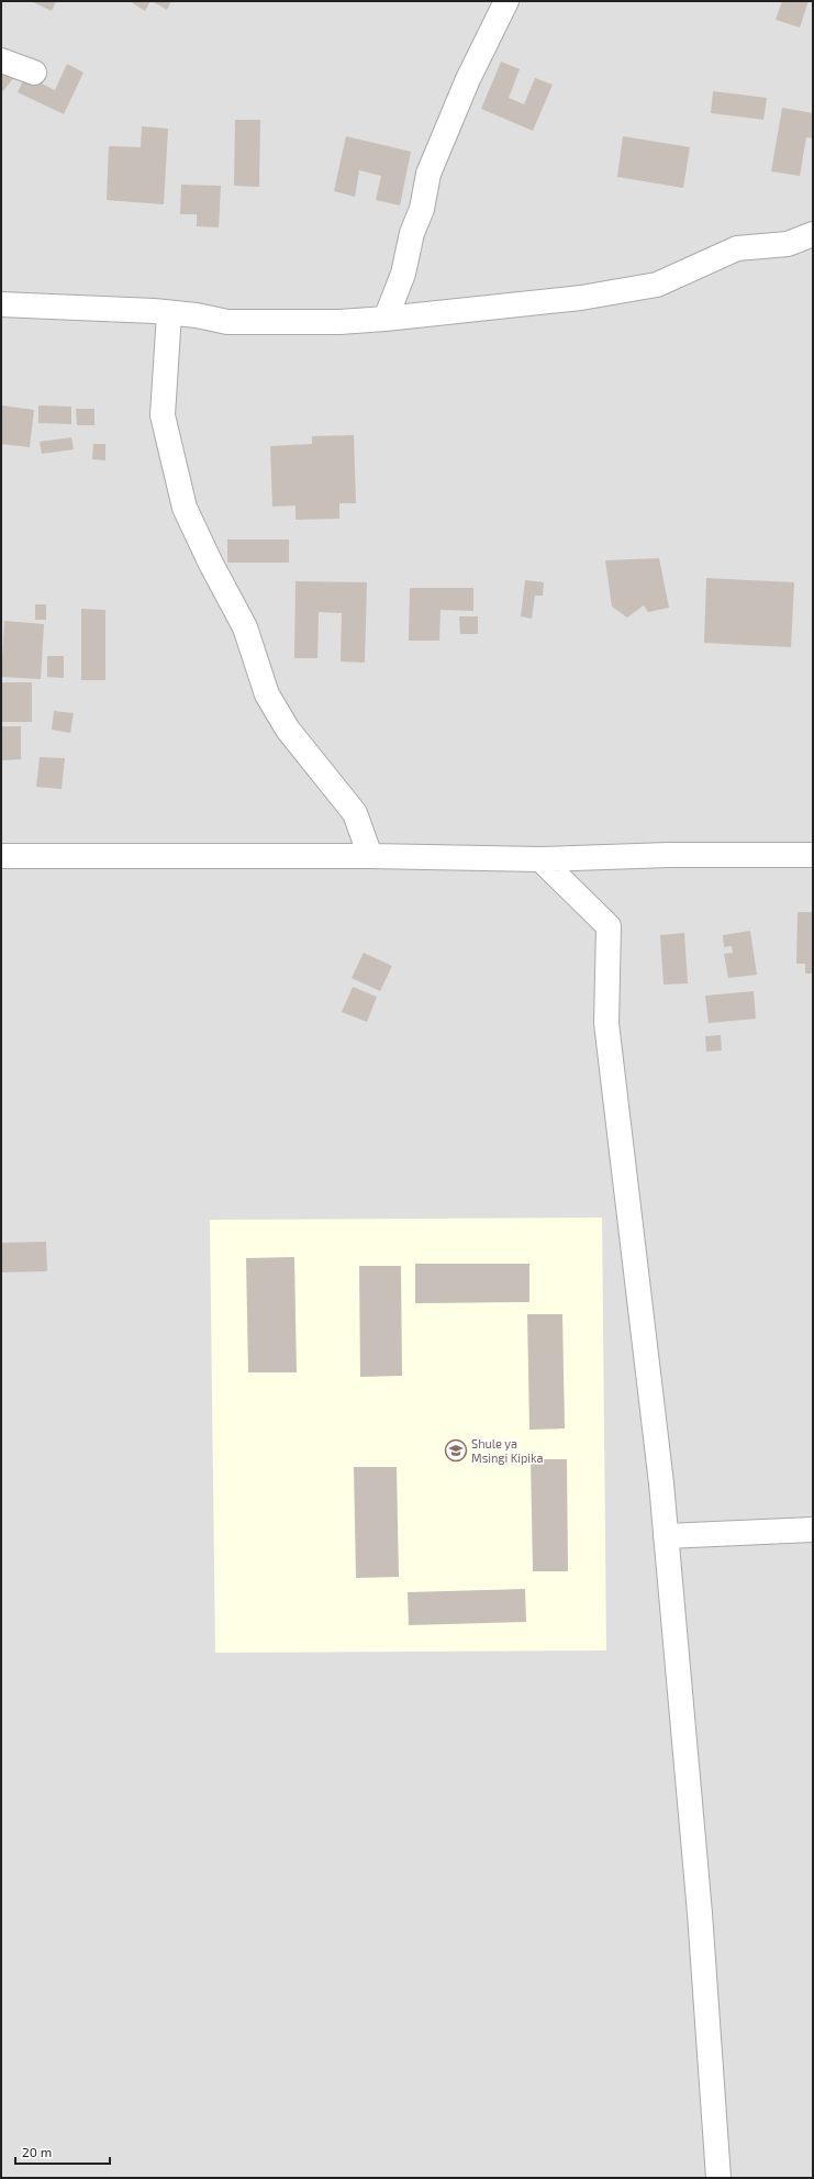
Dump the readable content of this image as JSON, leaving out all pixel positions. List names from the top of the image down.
{
  "places": {
    "school or university": ["Shule ya Msingi Kipika"]
  },
  "scale_bar": "20 m"
}
